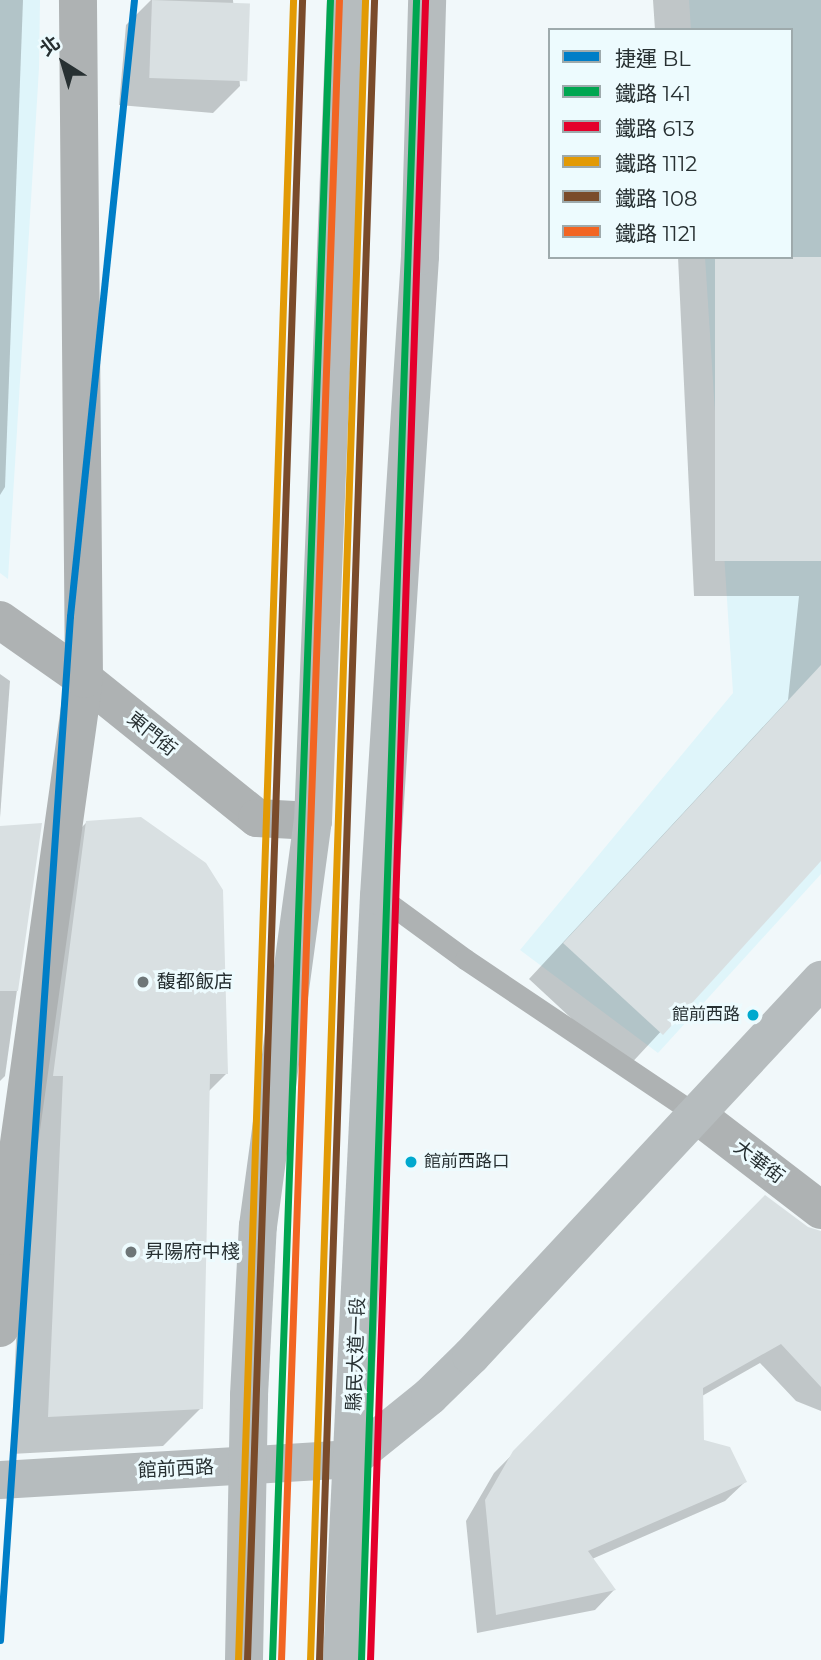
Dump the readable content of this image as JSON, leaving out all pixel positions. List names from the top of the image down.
{
  "streets": {
    "main road": ["縣民大道一段", "館前西路"],
    "street": ["東門街", "大華街"]
  },
  "crossings": [
    ["縣民大道一段", "館前西路"]
  ],
  "places": [
    "馥都飯店",
    "館前西路",
    "館前西路口",
    "昇陽府中棧"
  ],
  "lines": [
    "metro line BL",
    "rail line 141",
    "rail line 613",
    "rail line 1112",
    "rail line 108",
    "rail line 1121"
  ],
  "legend": [
    "捷運 BL",
    "鐵路 141",
    "鐵路 613",
    "鐵路 1112",
    "鐵路 108",
    "鐵路 1121"
  ],
  "north": "top left"
}
